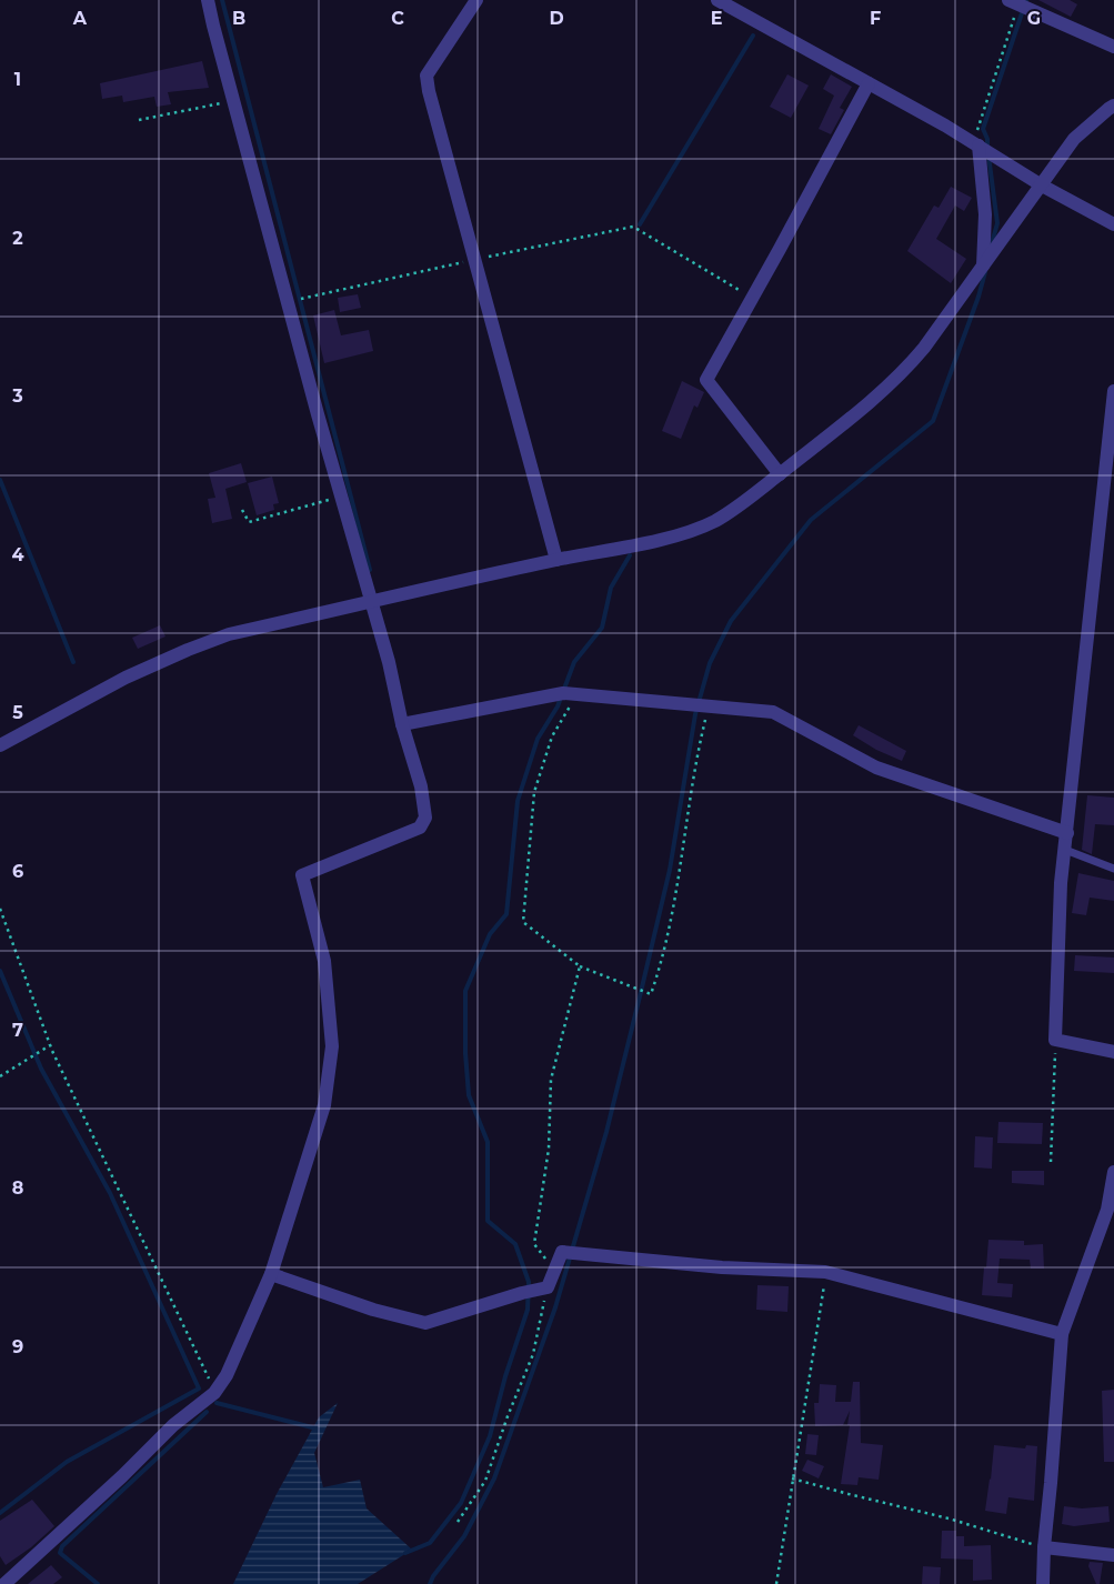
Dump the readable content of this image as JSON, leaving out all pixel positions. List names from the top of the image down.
{
  "grid": {
    "columns": [
      "A",
      "B",
      "C",
      "D",
      "E",
      "F",
      "G"
    ],
    "rows": [
      "1",
      "2",
      "3",
      "4",
      "5",
      "6",
      "7",
      "8",
      "9"
    ]
  }
}
